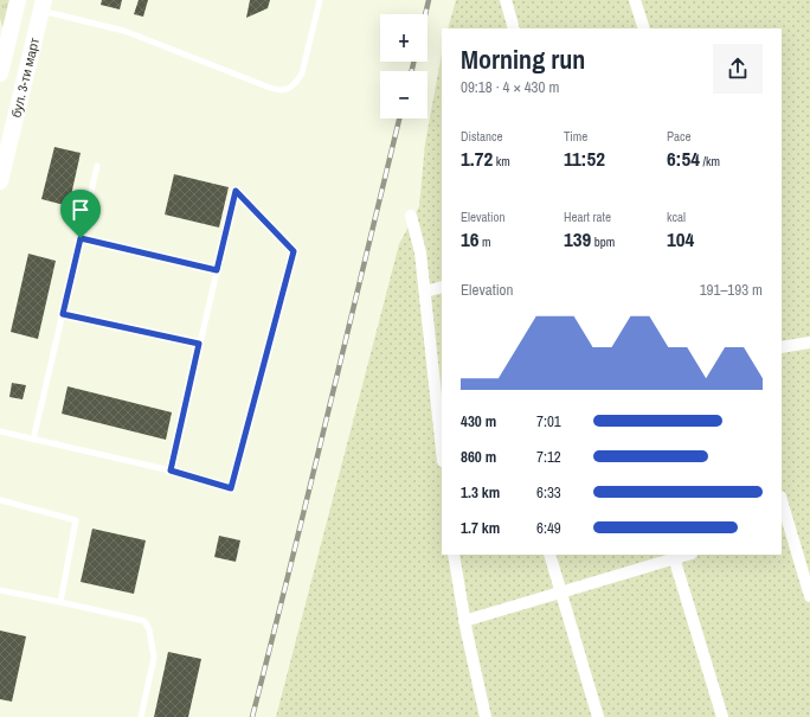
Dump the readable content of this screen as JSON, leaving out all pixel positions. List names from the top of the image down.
{
  "streets": {
    "main road": ["бул. 3-ти март"]
  },
  "page": {
    "map_buttons": ["+", "−"],
    "heading": ["Morning run", "09:18 · 4 × 430 m"],
    "stats": [
      ["Distance", "1.72 km"],
      ["Time", "11:52"],
      ["Pace", "6:54 /km"],
      ["Elevation", "16 m"],
      ["Heart rate", "139 bpm"],
      ["kcal", "104"]
    ],
    "chart": ["Elevation", "191–193 m"],
    "list": [
      {
        "name": "430 m",
        "note": "7:01"
      },
      {
        "name": "860 m",
        "note": "7:12"
      },
      {
        "name": "1.3 km",
        "note": "6:33"
      },
      {
        "name": "1.7 km",
        "note": "6:49"
      }
    ]
  }
}
